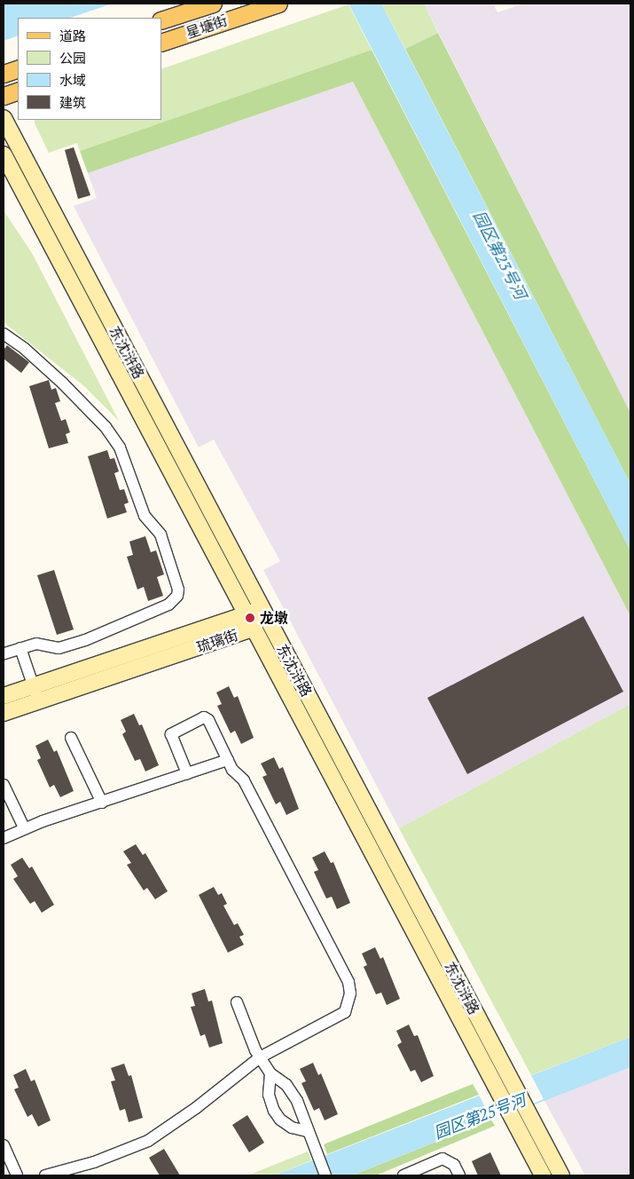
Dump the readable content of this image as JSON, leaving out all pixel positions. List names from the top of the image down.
{
  "streets": {
    "main road": ["星塘街", "东沈浒路", "琉璃街"]
  },
  "crossings": [
    ["东沈浒路", "琉璃街"]
  ],
  "water": ["园区第23号河", "园区第25号河"],
  "places": ["龙墩"],
  "legend": [
    "道路",
    "公园",
    "水域",
    "建筑"
  ]
}
